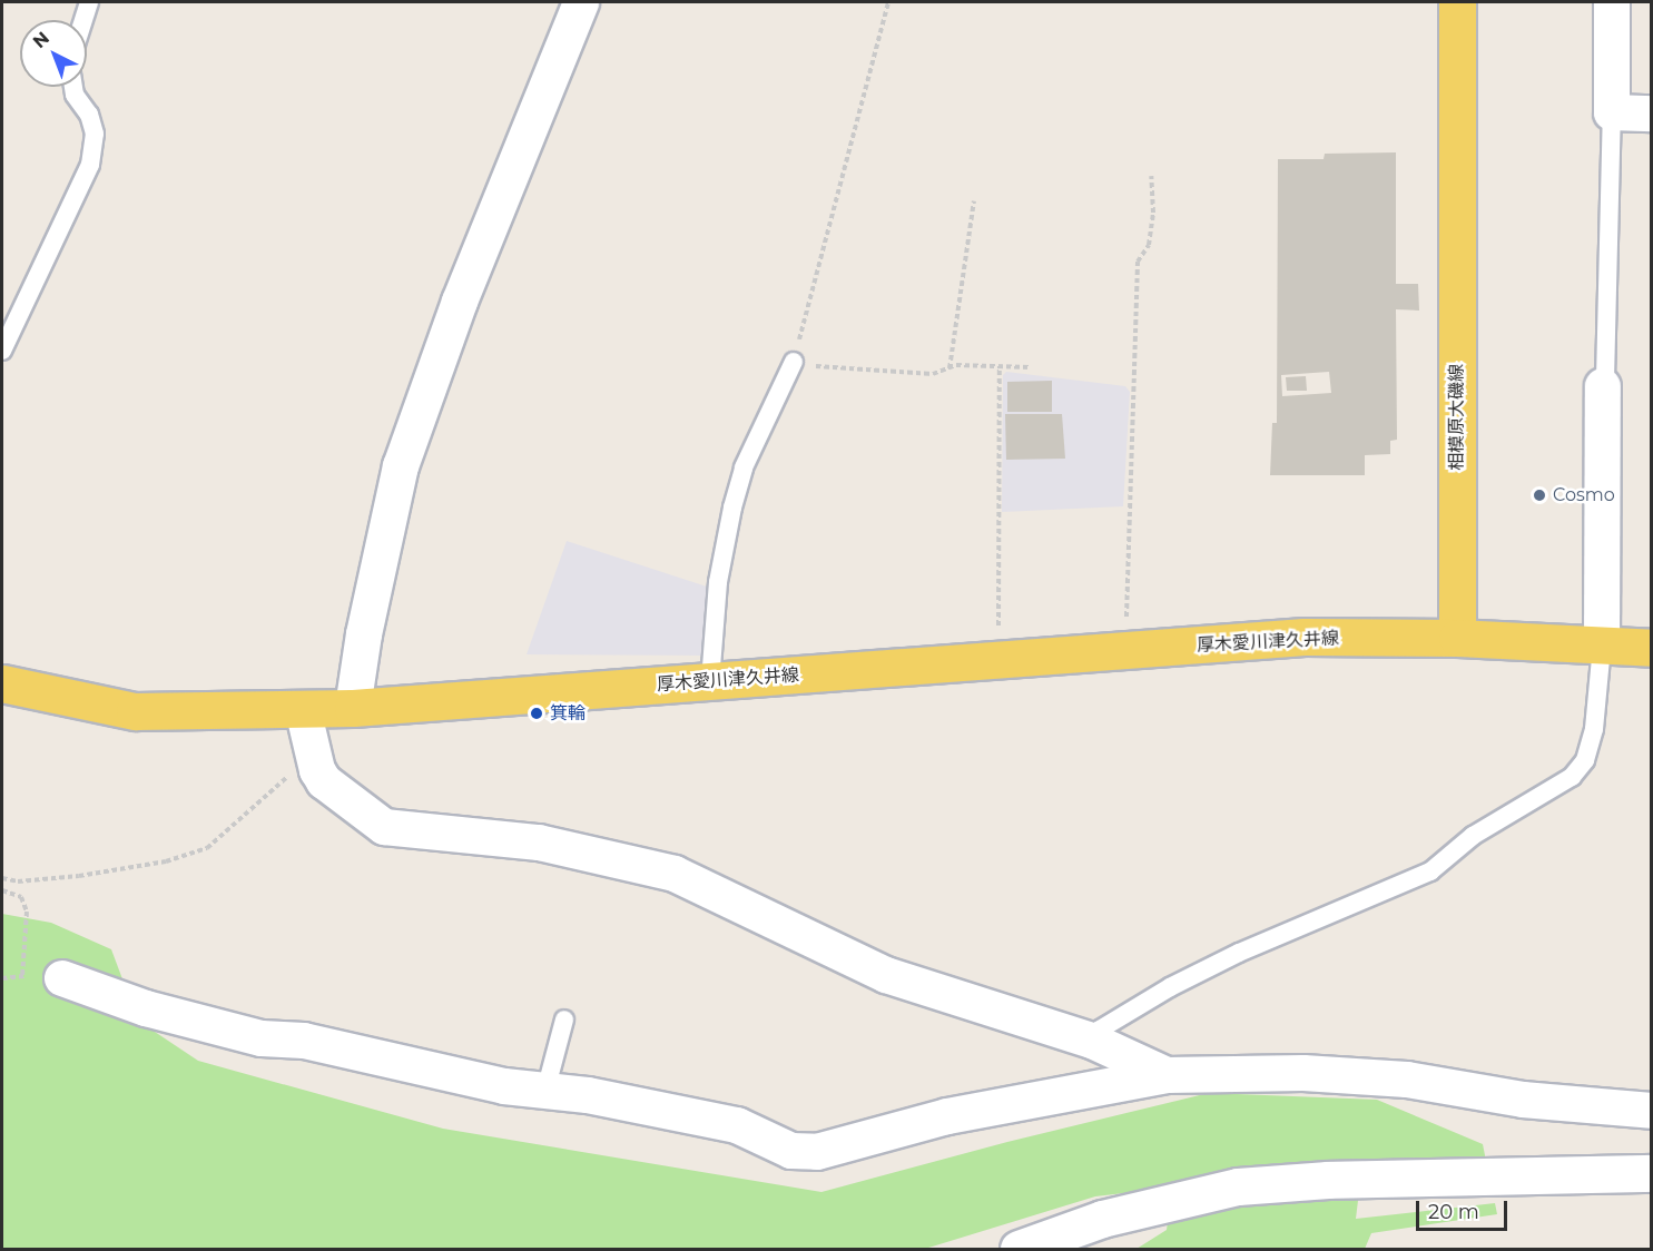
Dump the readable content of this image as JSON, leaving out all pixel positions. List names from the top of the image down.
{
  "streets": {
    "main road": ["相模原大磯線", "厚木愛川津久井線"]
  },
  "crossings": [
    ["相模原大磯線", "厚木愛川津久井線"]
  ],
  "places": ["Cosmo", "箕輪"],
  "scale_bar": "20 m",
  "north": "top left"
}
